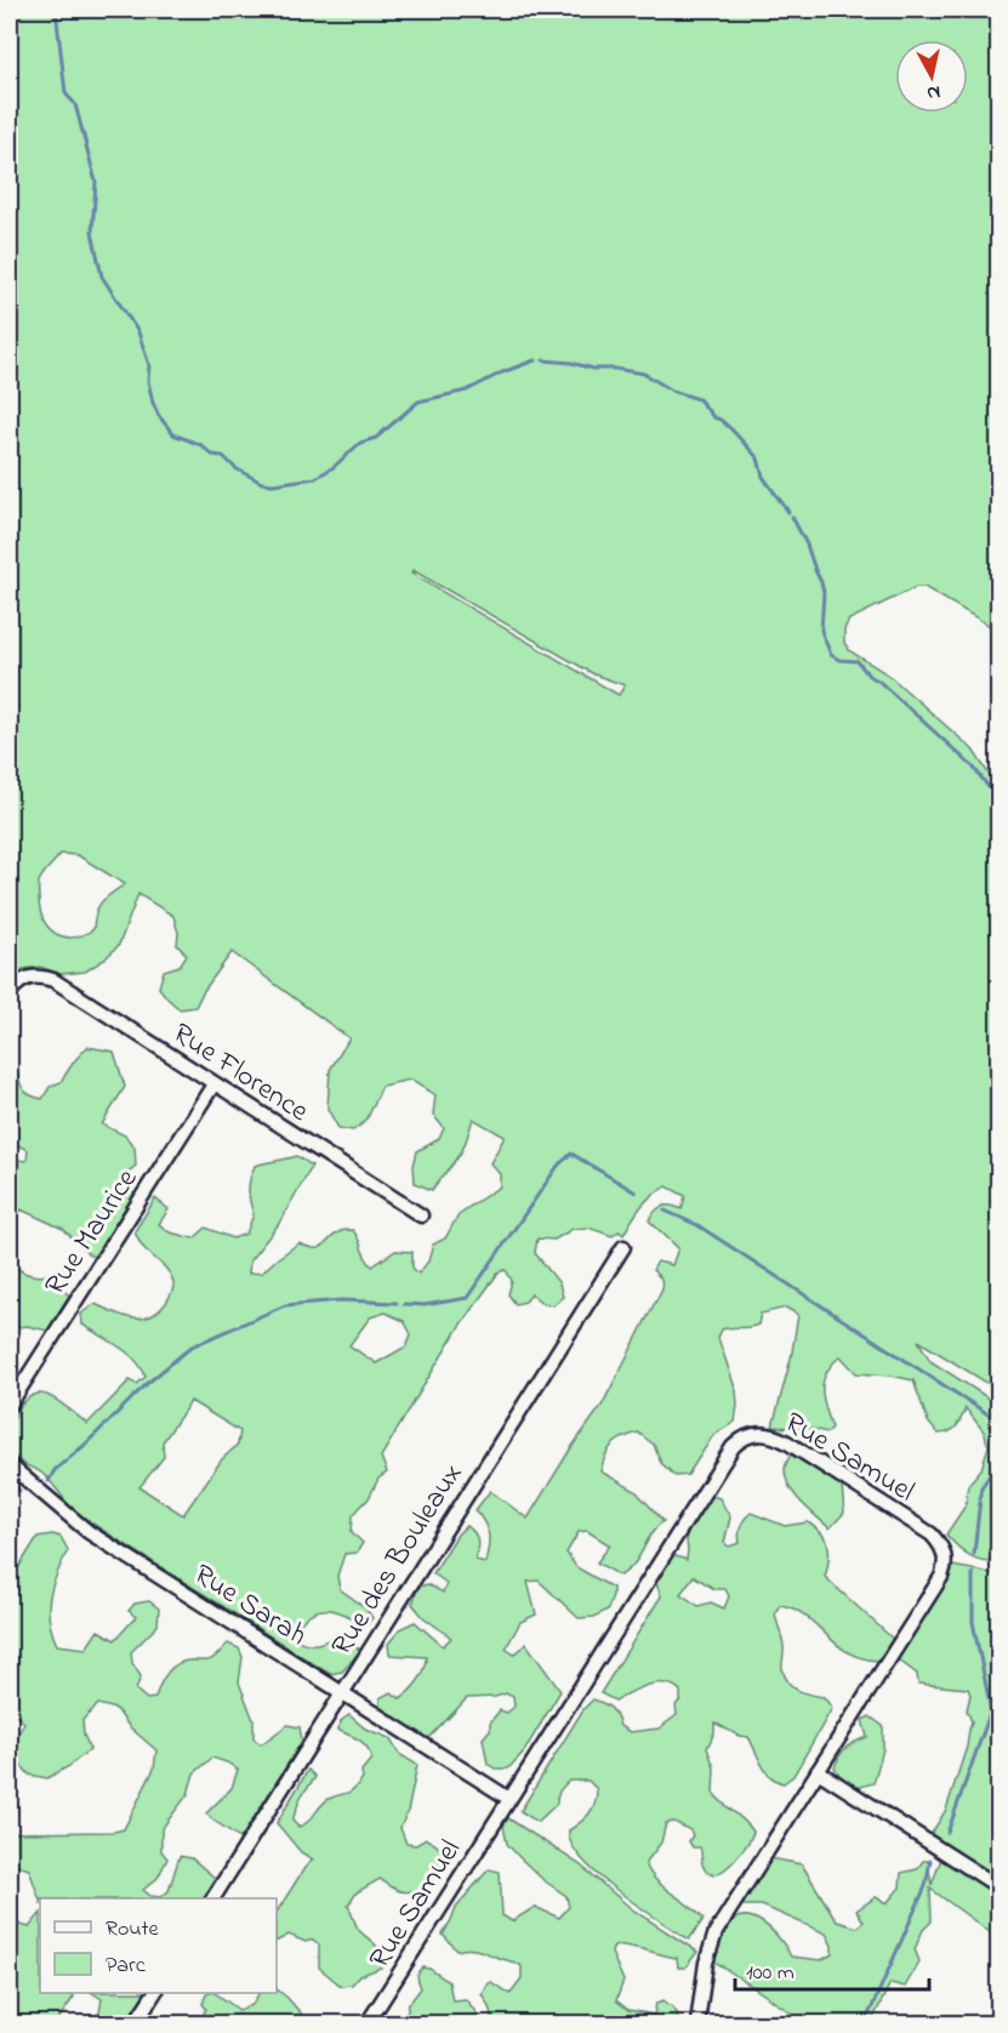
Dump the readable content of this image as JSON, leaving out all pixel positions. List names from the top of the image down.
{
  "streets": {
    "street": [
      "Rue Florence",
      "Rue Maurice",
      "Rue Samuel",
      "Rue des Bouleaux",
      "Rue Sarah"
    ]
  },
  "crossings": [
    ["Rue Florence", "Rue Maurice"],
    ["Rue Samuel", "Rue Sarah"],
    ["Rue des Bouleaux", "Rue Sarah"]
  ],
  "legend": ["Route", "Parc"],
  "scale_bar": "100 m",
  "north": "bottom"
}
